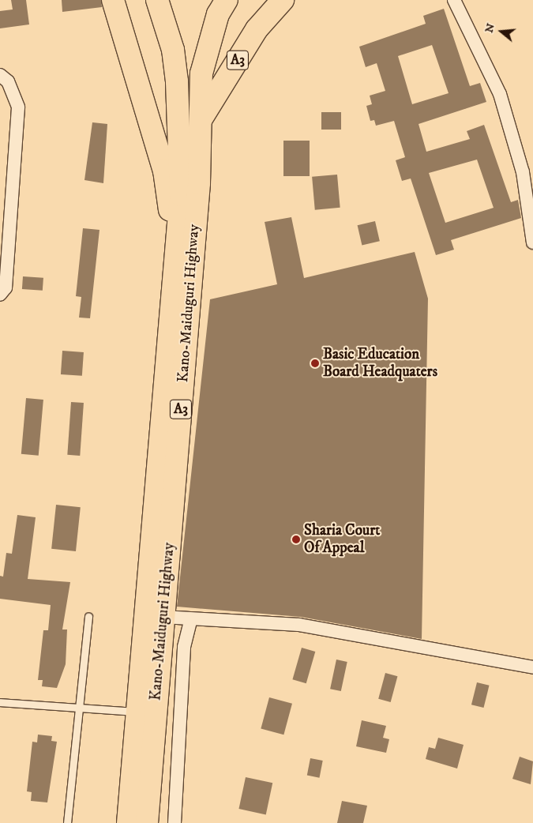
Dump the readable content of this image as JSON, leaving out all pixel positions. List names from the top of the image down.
{
  "streets": {
    "highway": ["A3", "Kano-Maiduguri Highway"]
  },
  "crossings": [
    ["A3", "Kano-Maiduguri Highway"]
  ],
  "places": ["Basic Education Board Headquaters", "Sharia Court Of Appeal"],
  "north": "left"
}
